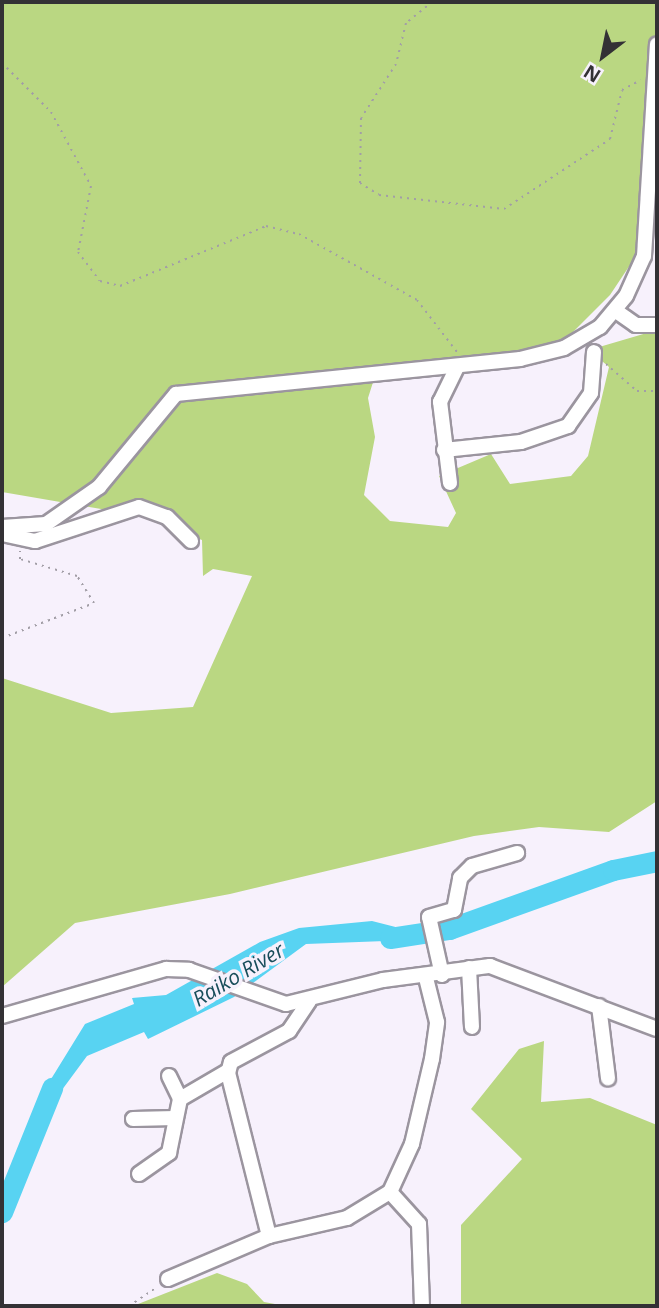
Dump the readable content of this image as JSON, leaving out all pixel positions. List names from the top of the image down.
{
  "water": ["Raiko River"],
  "north": "bottom left"
}
